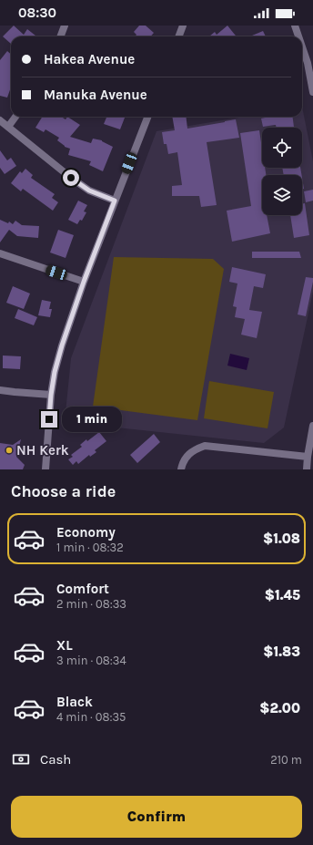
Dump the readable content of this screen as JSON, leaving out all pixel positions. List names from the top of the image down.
{
  "places": ["NH Kerk"],
  "page": {
    "status": "08:30",
    "banner": ["Hakea Avenue", "Manuka Avenue"],
    "bubble": "1 min",
    "heading": "Choose a ride",
    "list": [
      {
        "name": "Economy",
        "note": "1 min · 08:32",
        "value": "$1.08"
      },
      {
        "name": "Comfort",
        "note": "2 min · 08:33",
        "value": "$1.45"
      },
      {
        "name": "XL",
        "note": "3 min · 08:34",
        "value": "$1.83"
      },
      {
        "name": "Black",
        "note": "4 min · 08:35",
        "value": "$2.00"
      }
    ],
    "pay": ["Cash", "210 m"],
    "buttons": "Confirm"
  }
}
